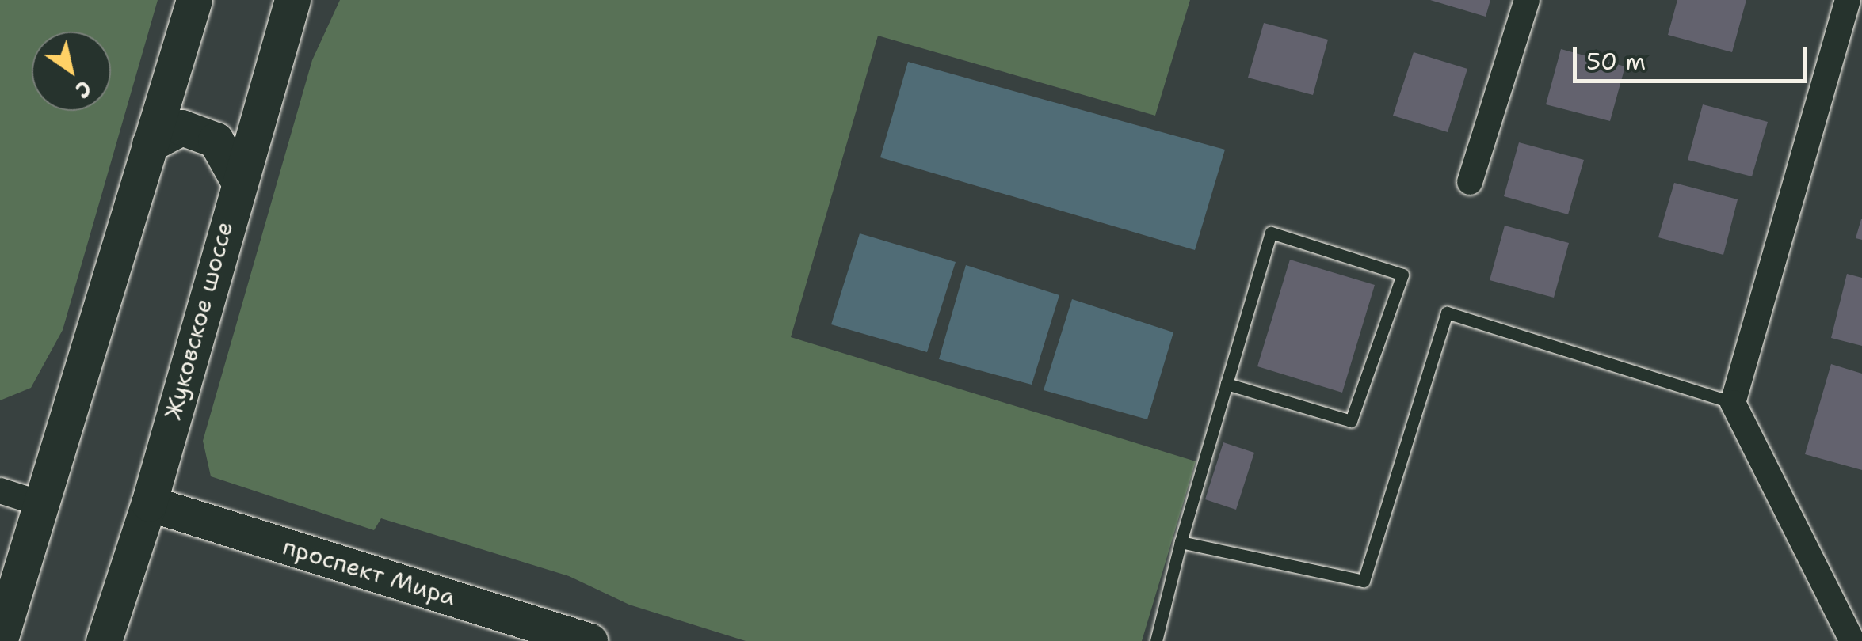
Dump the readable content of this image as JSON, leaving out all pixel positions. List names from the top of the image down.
{
  "streets": {
    "main road": ["Жуковское шоссе", "проспект Мира"]
  },
  "crossings": [
    ["Жуковское шоссе", "проспект Мира"]
  ],
  "scale_bar": "50 m",
  "north": "bottom right"
}
